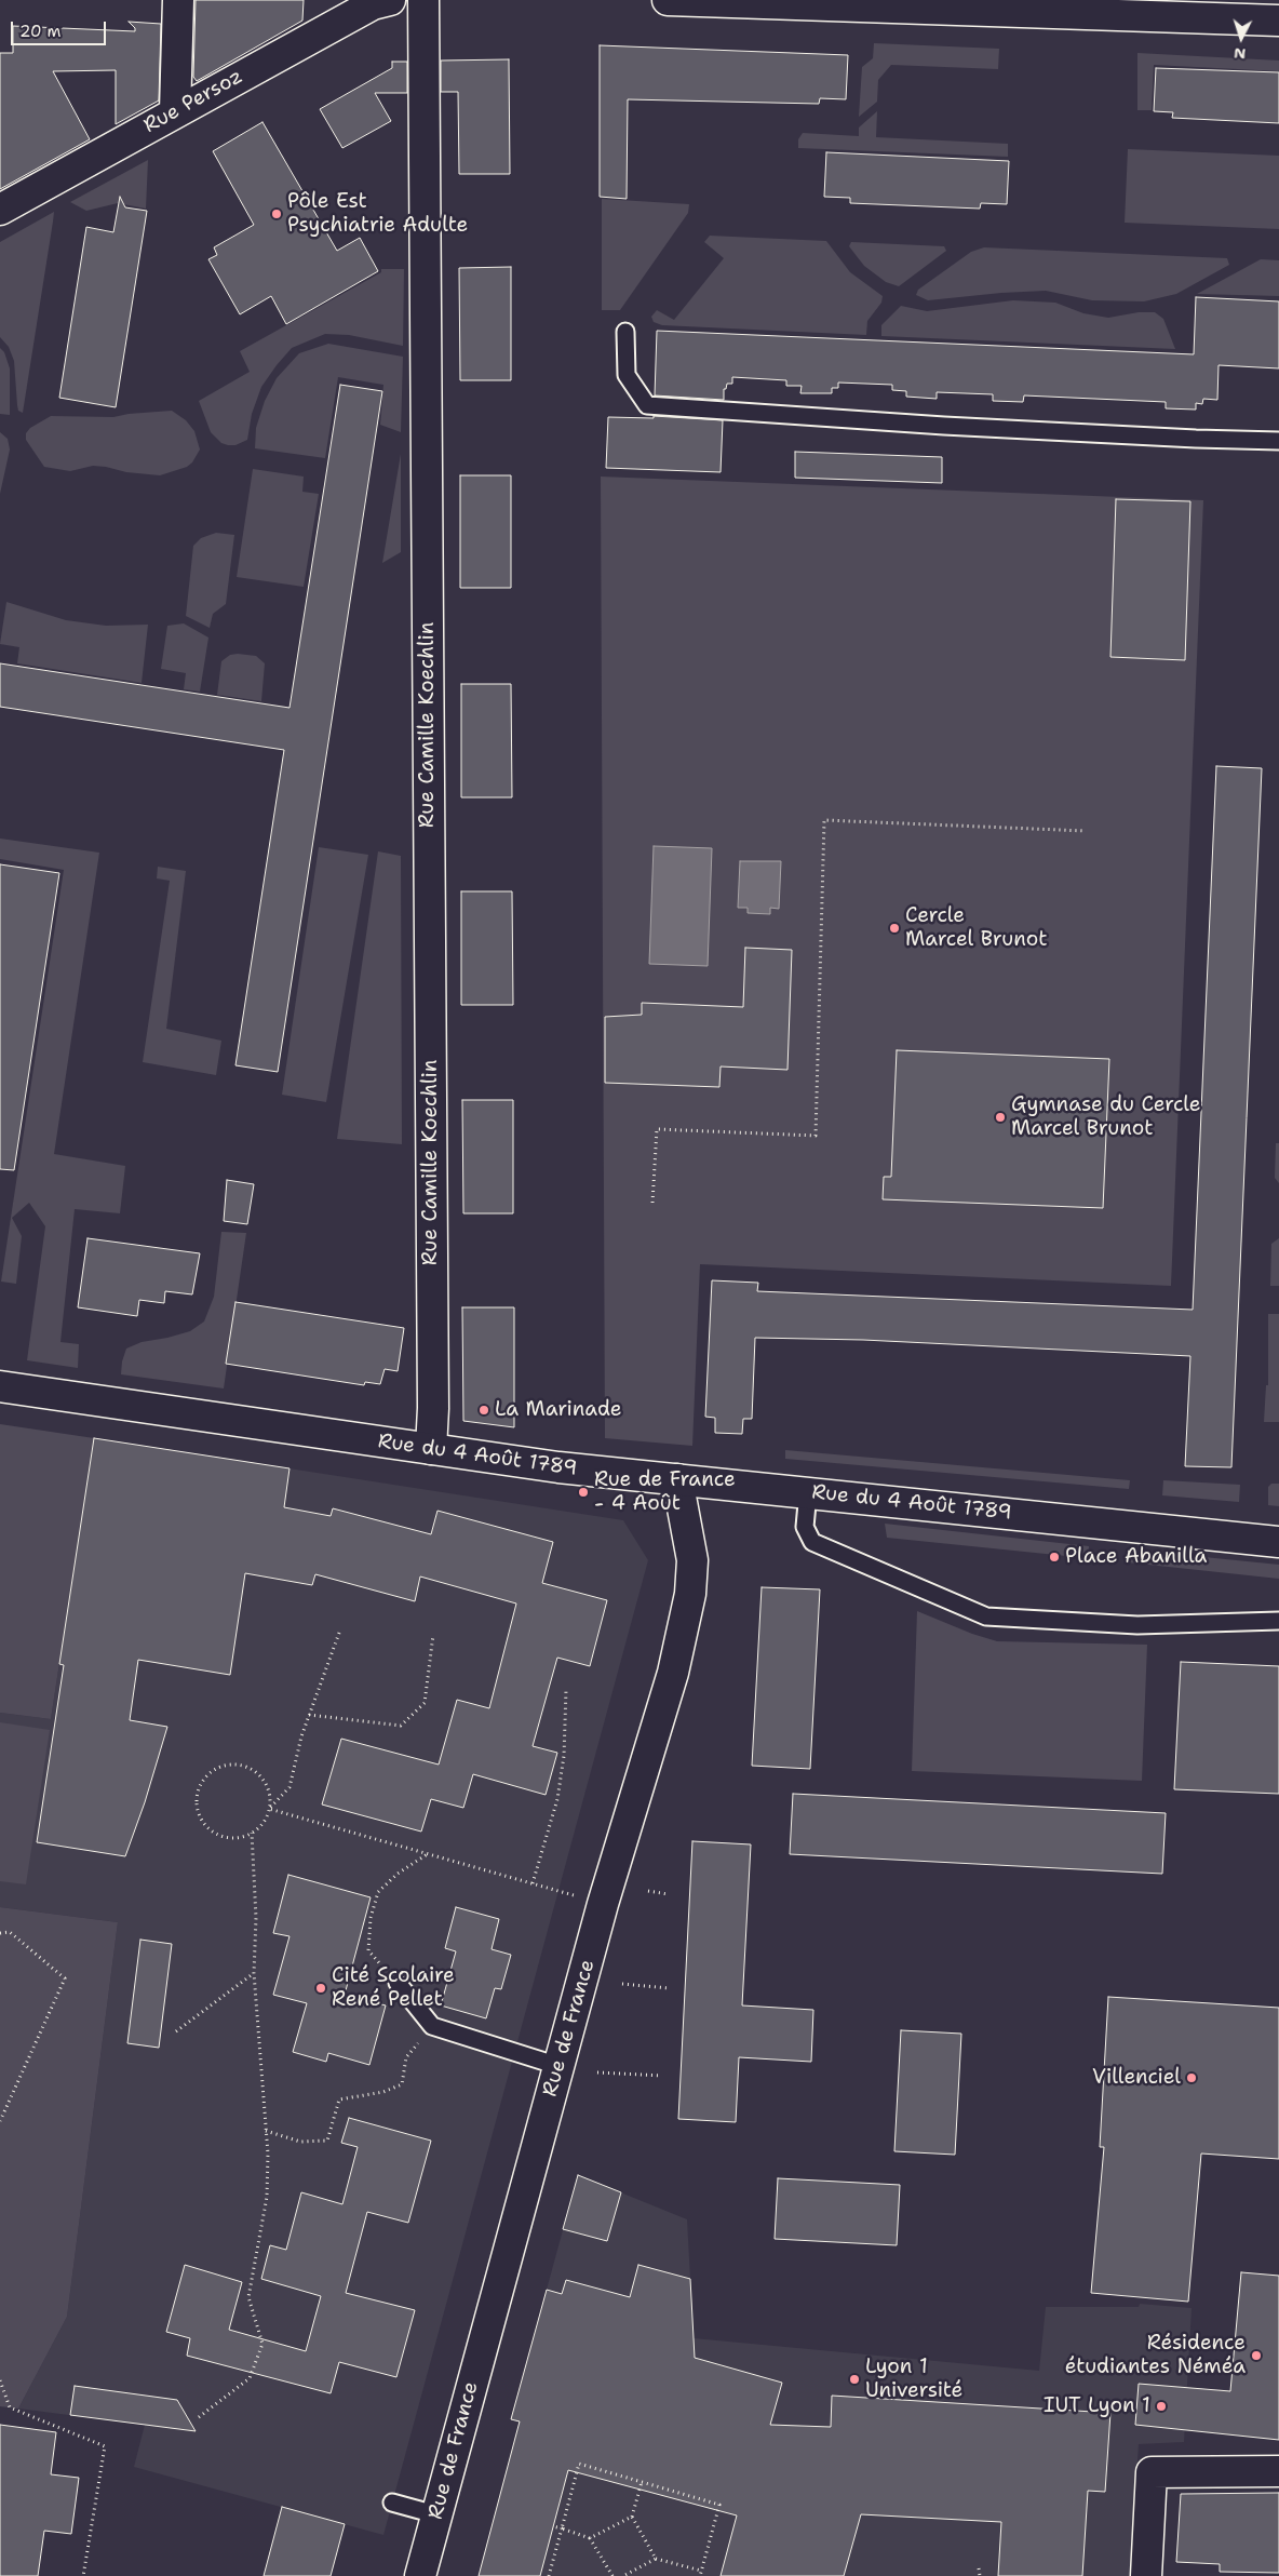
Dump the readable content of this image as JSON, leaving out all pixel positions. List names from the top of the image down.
{
  "streets": {
    "street": [
      "Rue Persoz",
      "Rue Camille Koechlin",
      "Rue du 4 Août 1789",
      "Rue de France"
    ]
  },
  "crossings": [
    ["Rue Camille Koechlin", "Rue du 4 Août 1789"],
    ["Rue du 4 Août 1789", "Rue de France"]
  ],
  "places": [
    "Pôle Est Psychiatrie Adulte",
    "Cercle Marcel Brunot",
    "Gymnase du Cercle Marcel Brunot",
    "La Marinade",
    "Rue de France - 4 Août",
    "Place Abanilla",
    "Cité Scolaire René Pellet",
    "Villenciel",
    "Résidence étudiantes Néméa",
    "Lyon 1 Université",
    "IUT Lyon 1"
  ],
  "scale_bar": "20 m",
  "north": "bottom"
}
